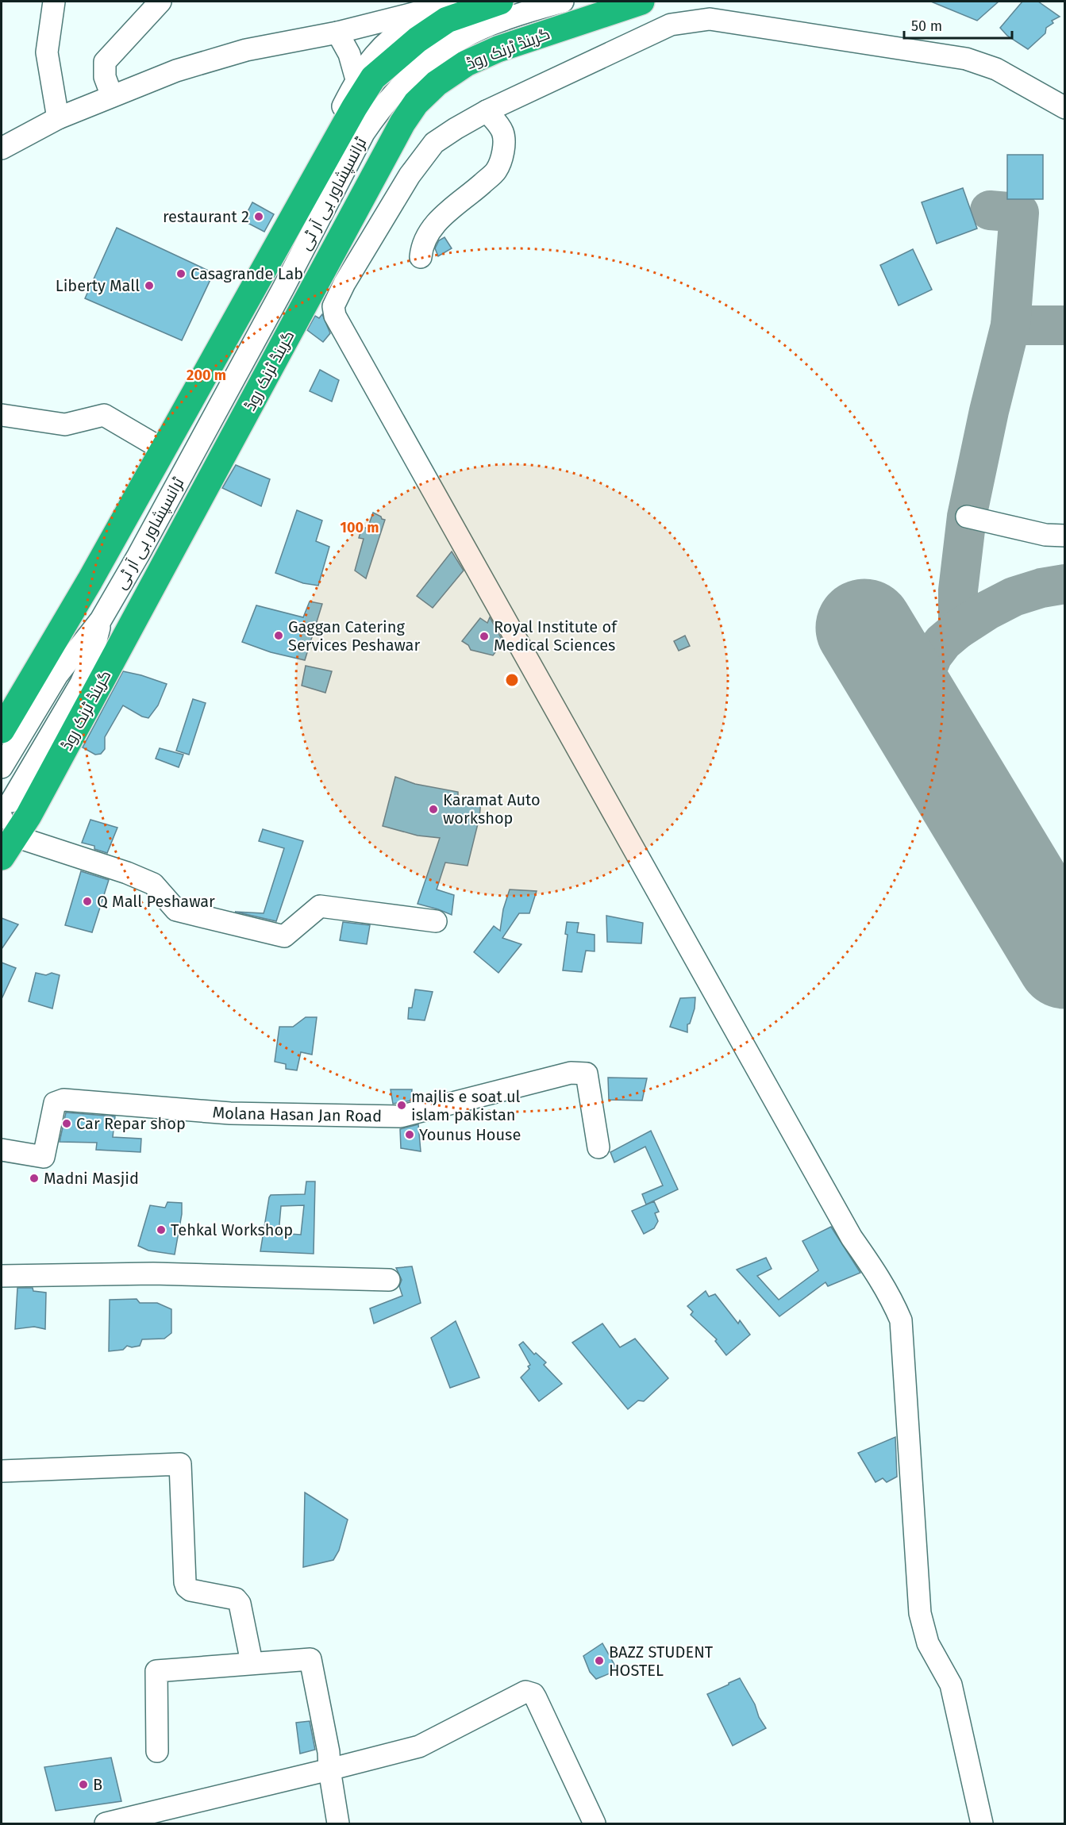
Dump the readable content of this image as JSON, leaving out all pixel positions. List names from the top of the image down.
{
  "streets": {
    "highway": ["گرینڈ ٹرنک روڈ"],
    "street": ["ٹرانسپشاور بی آر ٹی", "Molana Hasan Jan Road"]
  },
  "crossings": [
    ["گرینڈ ٹرنک روڈ", "ٹرانسپشاور بی آر ٹی"]
  ],
  "places": [
    "restaurant 2",
    "Casagrande Lab",
    "Liberty Mall",
    "Gaggan Catering Services Peshawar",
    "Royal Institute of Medical Sciences",
    "Karamat Auto workshop",
    "Q Mall Peshawar",
    "majlis e soat ul islam pakistan",
    "Car Repar shop",
    "Younus House",
    "Madni Masjid",
    "Tehkal Workshop",
    "BAZZ STUDENT HOSTEL",
    "B"
  ],
  "scale_bar": "50 m",
  "rings": ["200 m", "100 m"]
}
